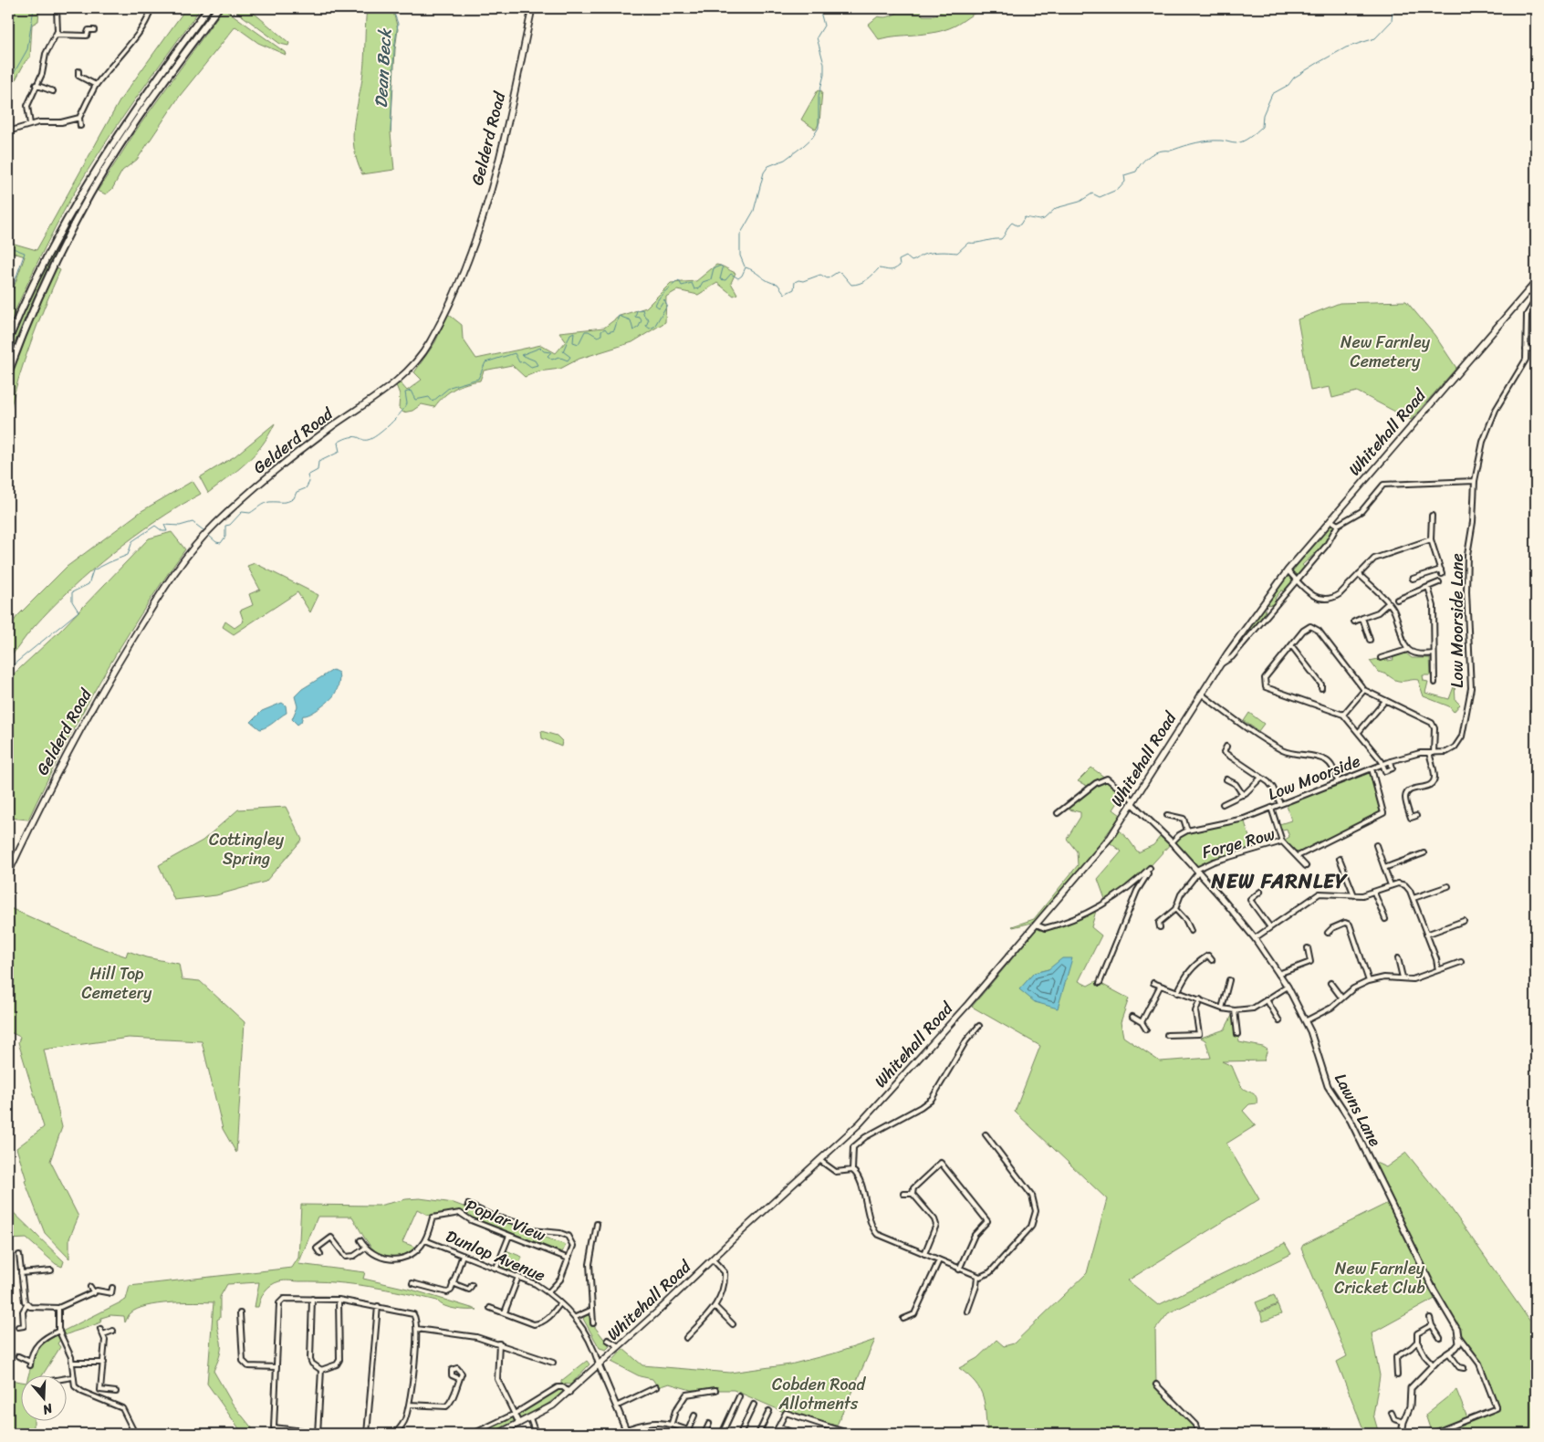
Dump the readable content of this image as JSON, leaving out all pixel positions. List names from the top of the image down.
{
  "streets": {
    "main road": ["Gelderd Road", "Whitehall Road"],
    "street": [
      "Low Moorside Lane",
      "Low Moorside",
      "Forge Row",
      "Lawns Lane",
      "Poplar View",
      "Dunlop Avenue"
    ]
  },
  "crossings": [
    ["Whitehall Road", "Lawns Lane"],
    ["Whitehall Road", "Dunlop Avenue"],
    ["Low Moorside Lane", "Low Moorside"],
    ["Low Moorside", "Lawns Lane"],
    ["Forge Row", "Lawns Lane"],
    ["Poplar View", "Dunlop Avenue"]
  ],
  "districts": ["NEW FARNLEY"],
  "water": ["Dean Beck"],
  "parks": [
    "New Farnley Cemetery",
    "Cottingley Spring",
    "Hill Top Cemetery",
    "New Farnley Cricket Club",
    "Cobden Road Allotments"
  ],
  "north": "bottom"
}
